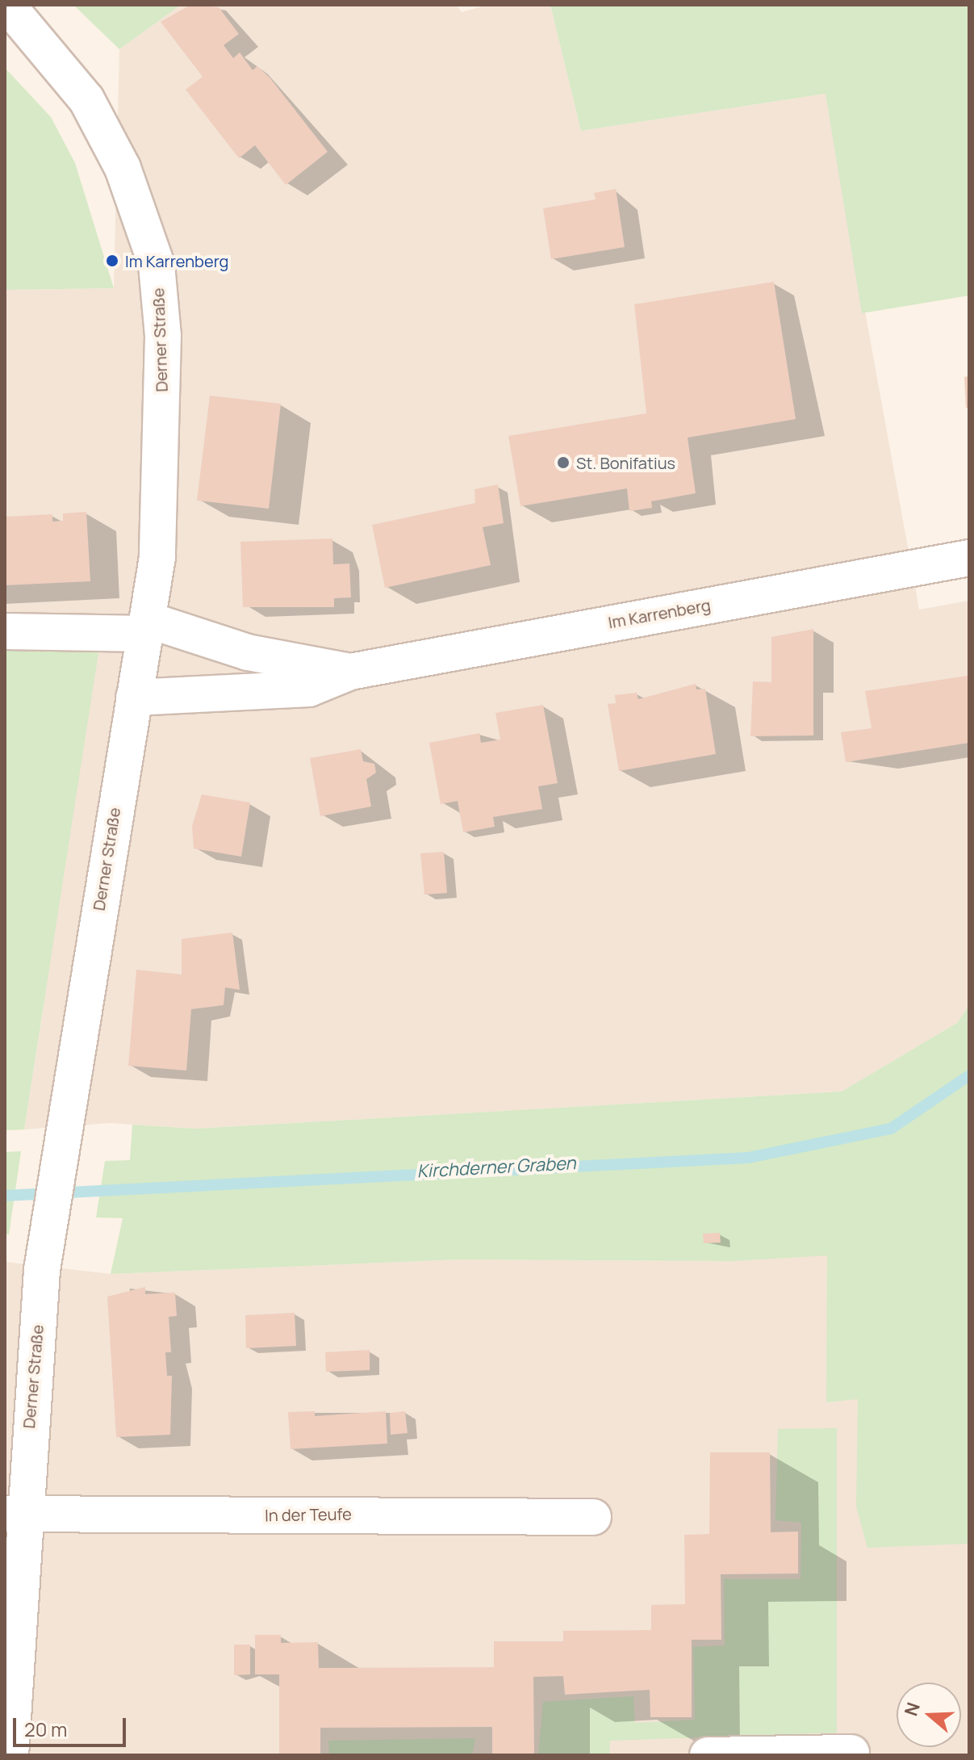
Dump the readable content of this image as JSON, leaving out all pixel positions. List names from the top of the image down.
{
  "streets": {
    "street": ["Derner Straße", "Im Karrenberg", "In der Teufe"]
  },
  "crossings": [
    ["Derner Straße", "Im Karrenberg"],
    ["Derner Straße", "In der Teufe"]
  ],
  "water": ["Kirchderner Graben"],
  "places": ["Im Karrenberg", "St. Bonifatius"],
  "scale_bar": "20 m",
  "north": "left"
}
